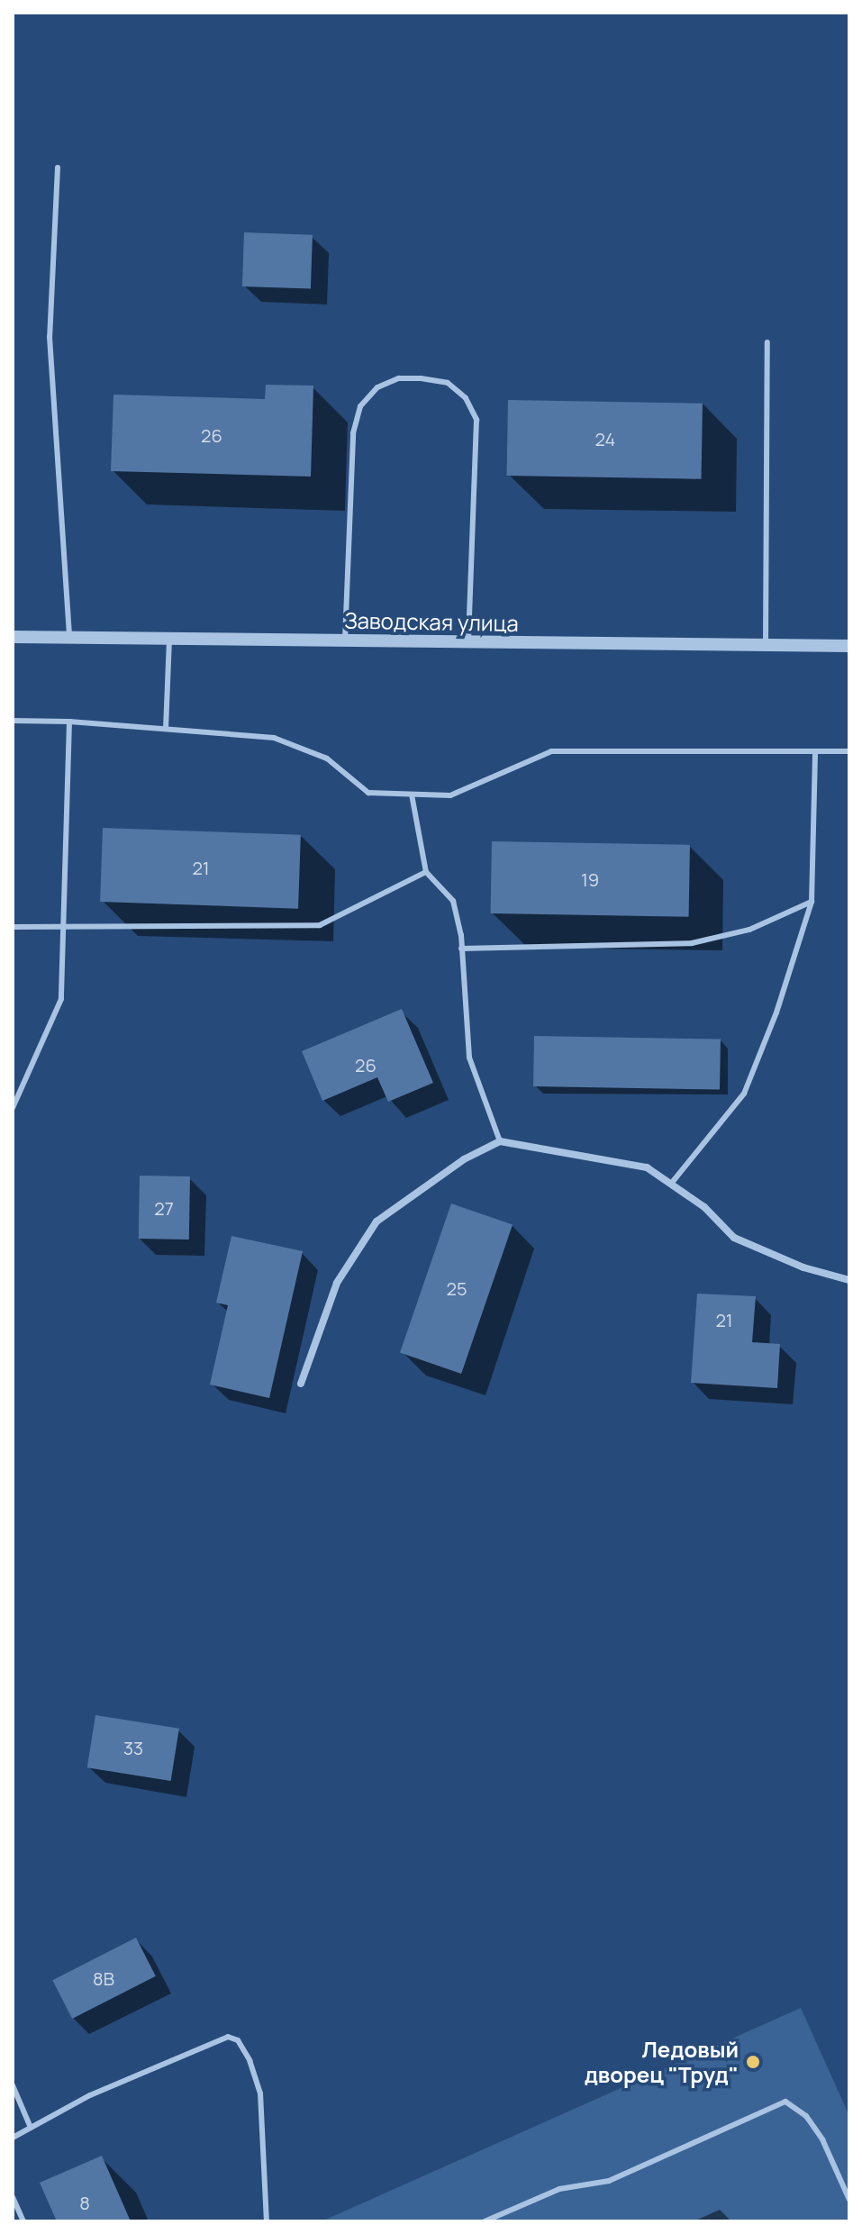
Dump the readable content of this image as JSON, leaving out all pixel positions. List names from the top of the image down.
{
  "streets": {
    "street": ["Заводская улица"]
  },
  "places": ["Ледовый дворец \"Труд\""],
  "house_numbers": [
    "26",
    "24",
    "21",
    "19",
    "26",
    "27",
    "25",
    "21",
    "33",
    "8В",
    "8"
  ]
}
